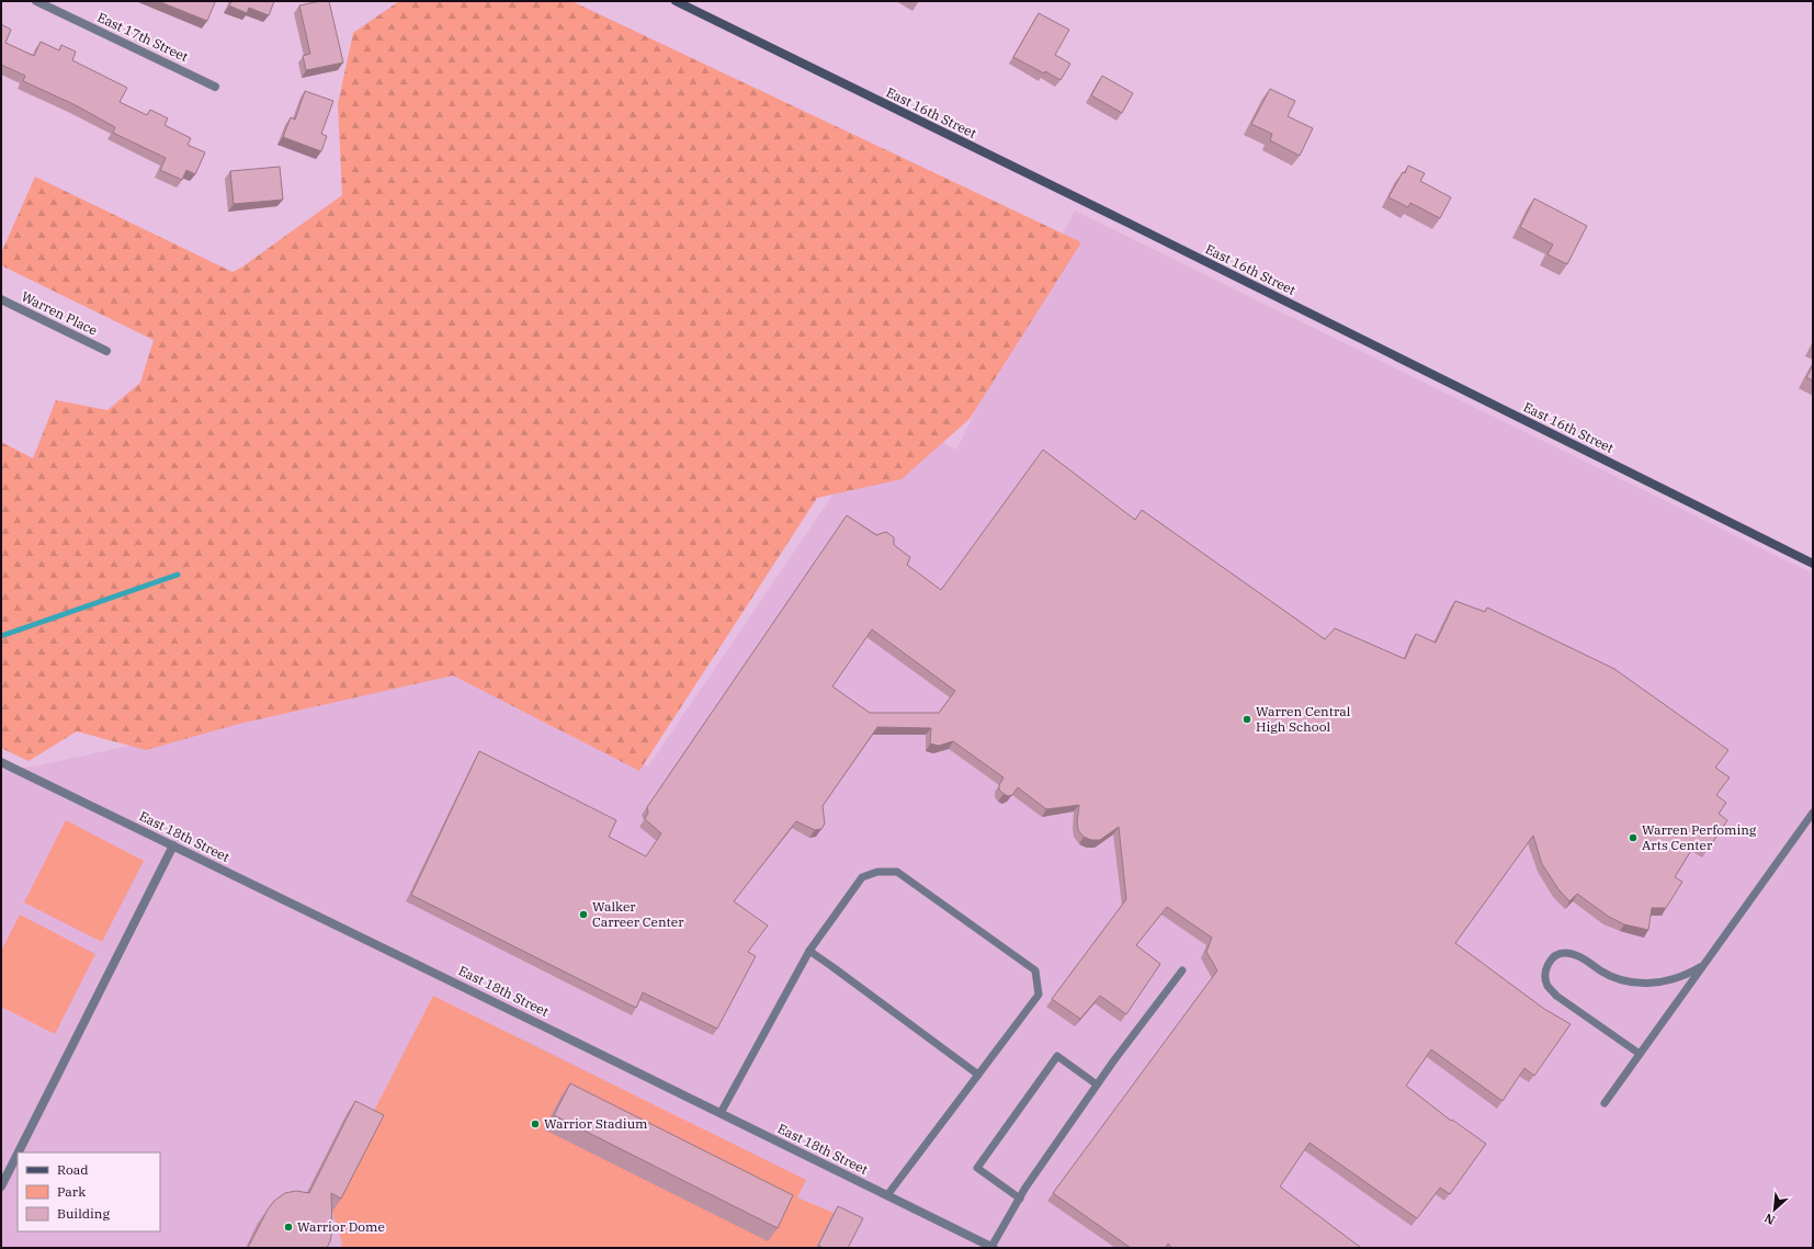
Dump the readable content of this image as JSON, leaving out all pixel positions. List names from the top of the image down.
{
  "streets": {
    "street": [
      "East 17th Street",
      "East 16th Street",
      "Warren Place",
      "East 18th Street"
    ]
  },
  "places": [
    "Warren Central High School",
    "Warren Perfoming Arts Center",
    "Walker Carreer Center",
    "Warrior Stadium",
    "Warrior Dome"
  ],
  "legend": ["Road", "Park", "Building"],
  "north": "bottom left"
}
